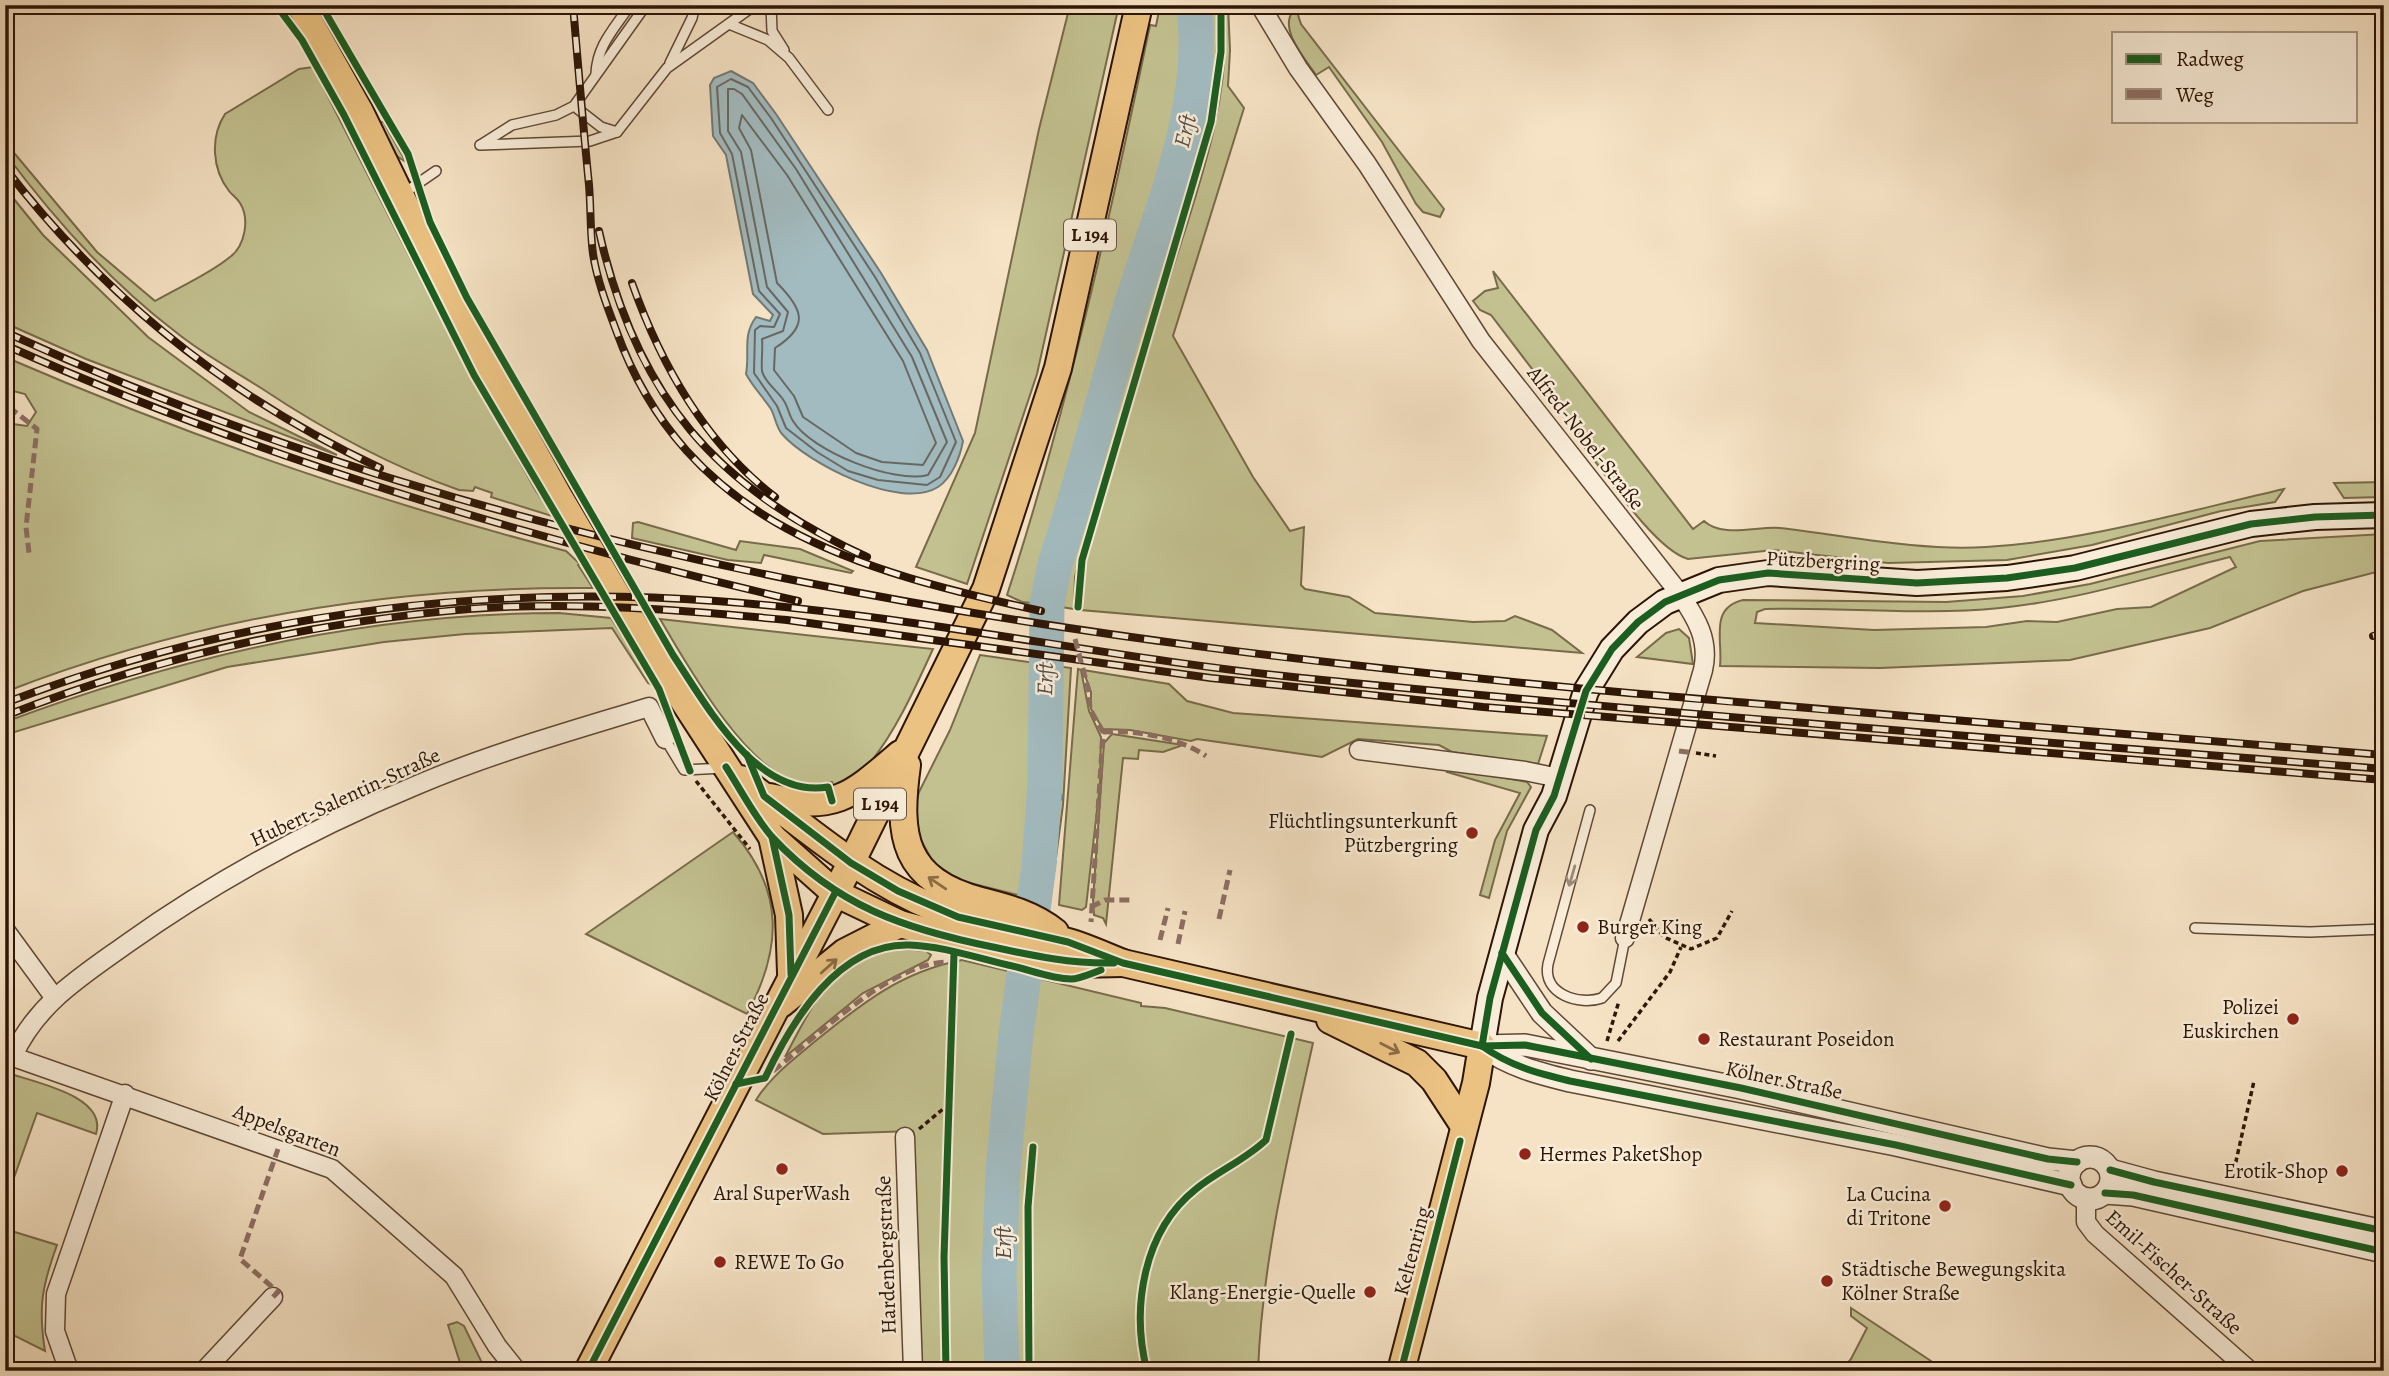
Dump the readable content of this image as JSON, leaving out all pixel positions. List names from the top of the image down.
{
  "streets": {
    "main road": [
      "L 194",
      "Pützbergring",
      "Kölner Straße",
      "Keltenring"
    ],
    "street": [
      "Alfred-Nobel-Straße",
      "Hubert-Salentin-Straße",
      "Appelsgarten",
      "Hardenbergstraße",
      "Emil-Fischer-Straße"
    ]
  },
  "crossings": [
    ["L 194", "Kölner Straße"],
    ["Alfred-Nobel-Straße", "Pützbergring"],
    ["Pützbergring", "Kölner Straße"],
    ["Pützbergring", "Keltenring"],
    ["Hubert-Salentin-Straße", "Appelsgarten"],
    ["Kölner Straße", "Keltenring"],
    ["Kölner Straße", "Emil-Fischer-Straße"]
  ],
  "water": ["Erft"],
  "places": [
    "Flüchtlingsunterkunft Pützbergring",
    "Burger King",
    "Polizei Euskirchen",
    "Restaurant Poseidon",
    "Hermes PaketShop",
    "Aral SuperWash",
    "Erotik-Shop",
    "La Cucina di Tritone",
    "REWE To Go",
    "Städtische Bewegungskita Kölner Straße",
    "Klang-Energie-Quelle"
  ],
  "legend": ["Radweg", "Weg"]
}
